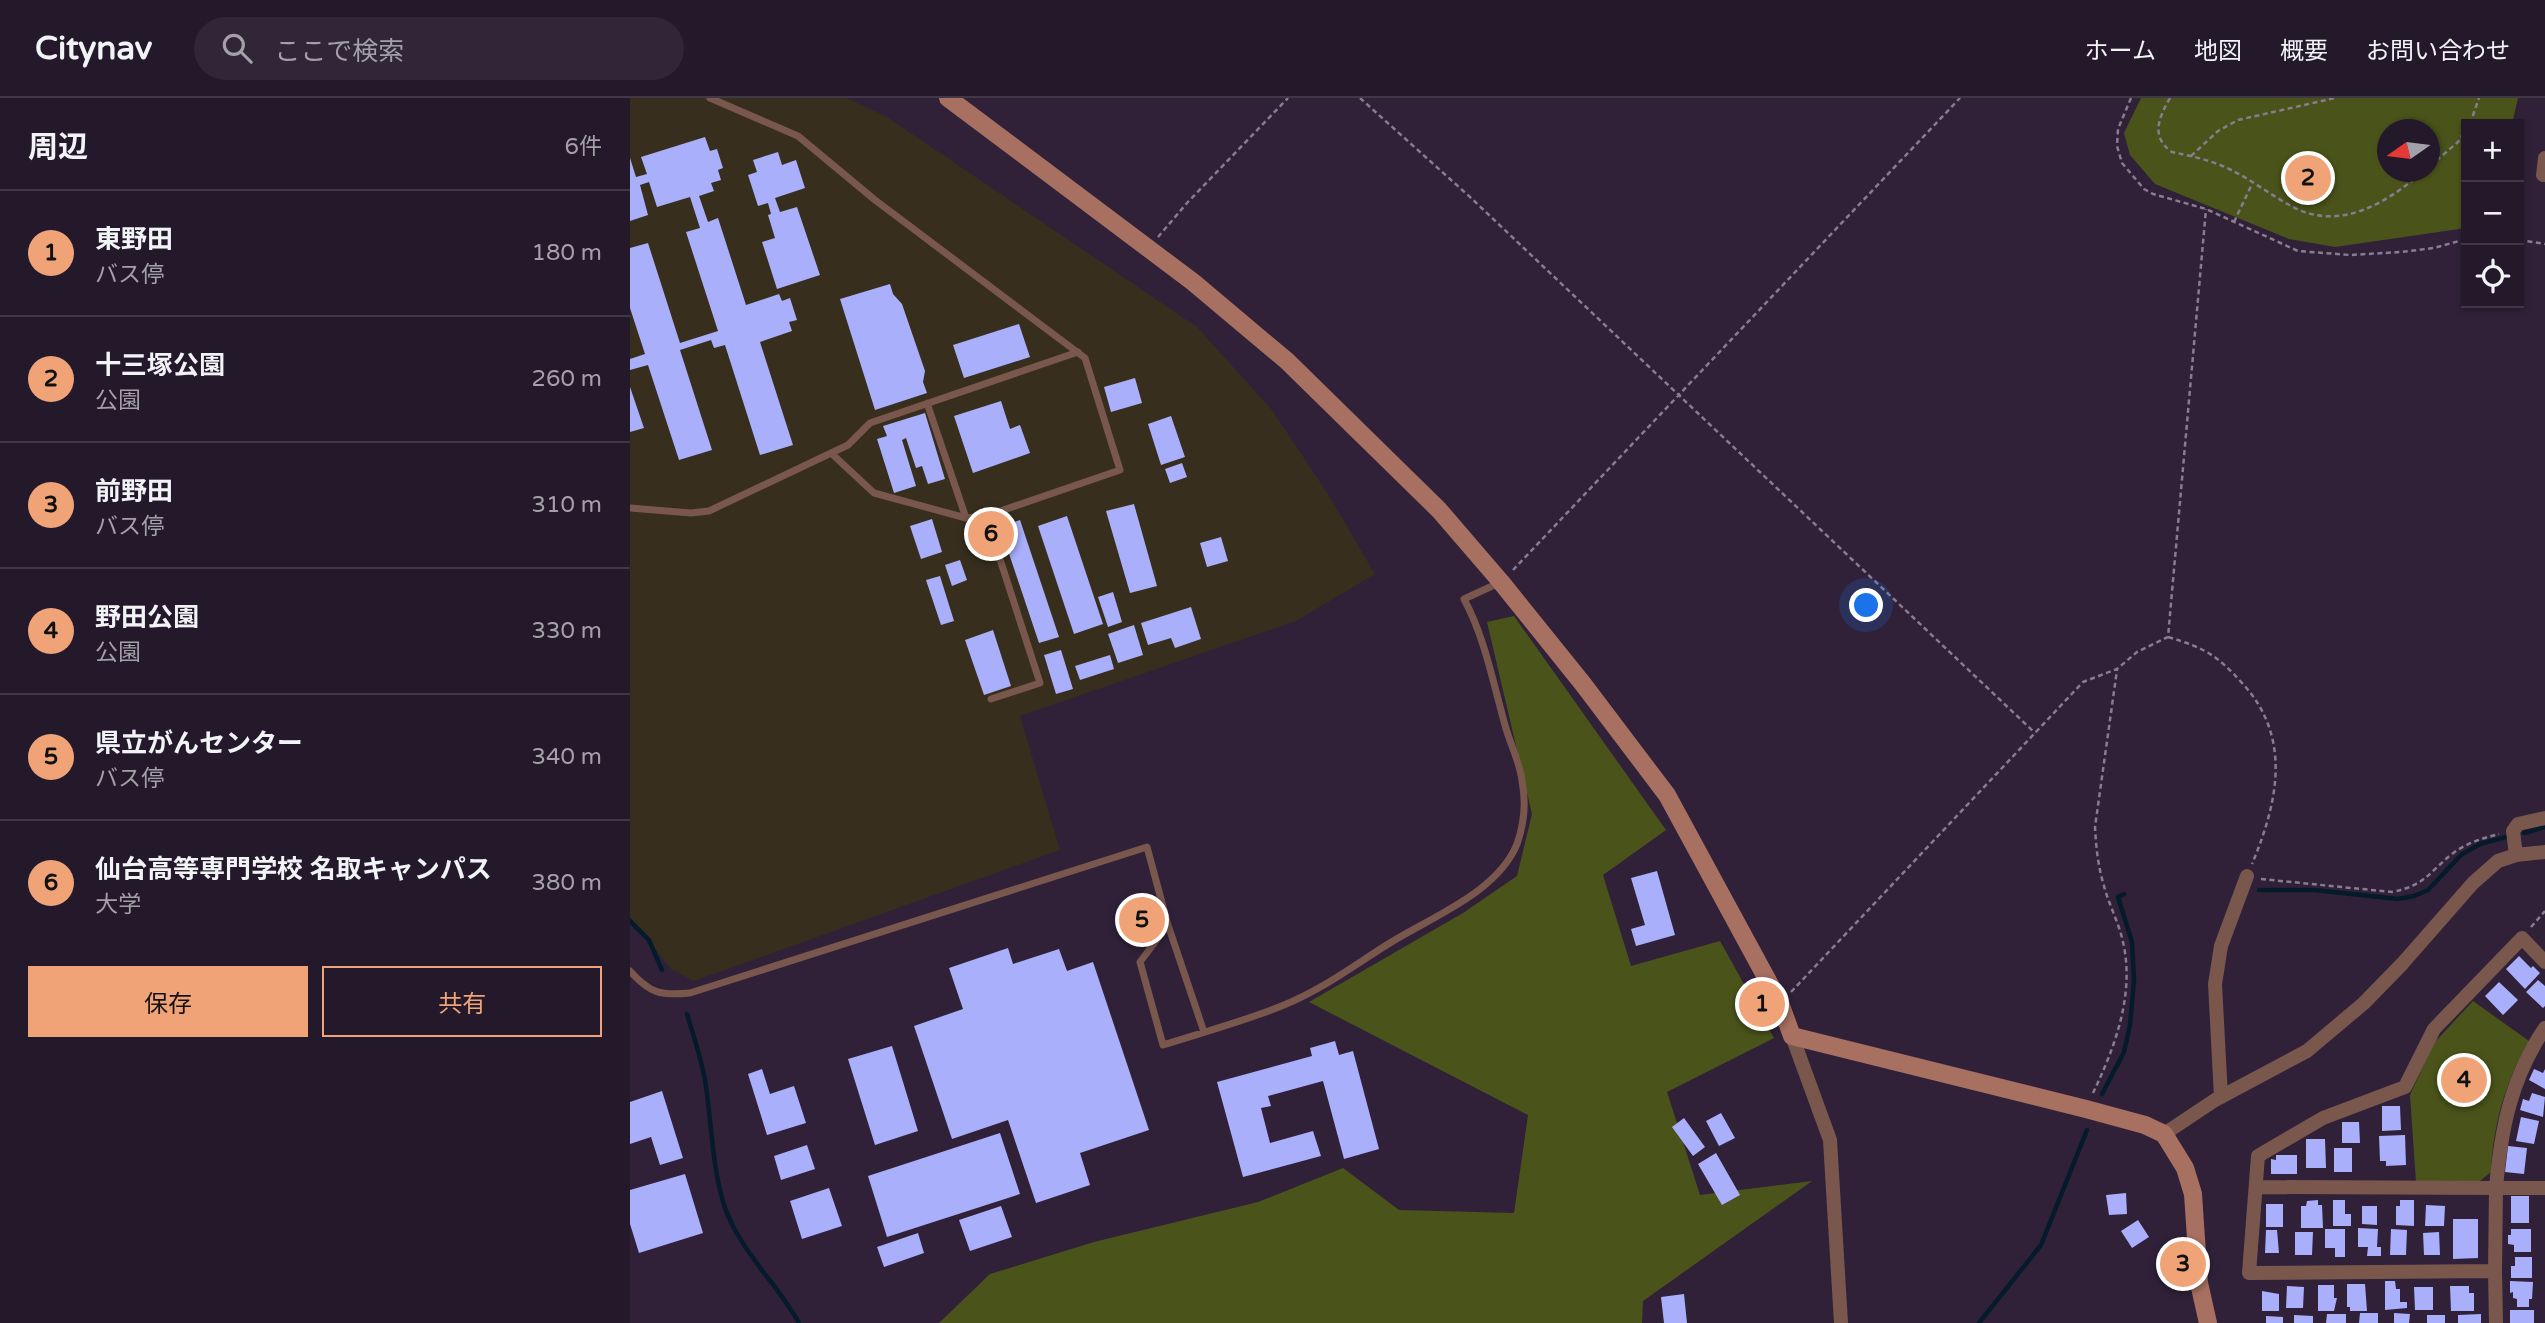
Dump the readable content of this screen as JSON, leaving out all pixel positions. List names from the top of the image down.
{
  "north": "left",
  "page": {
    "header": "Citynav",
    "search": "ここで検索",
    "nav": [
      "ホーム",
      "地図",
      "概要",
      "お問い合わせ"
    ],
    "heading": ["周辺", "6件"],
    "map_buttons": ["+", "−"],
    "pins": [
      "2",
      "6",
      "5",
      "1",
      "4",
      "3"
    ],
    "list": [
      {
        "mark": "1",
        "name": "東野田",
        "note": "バス停",
        "value": "180 m"
      },
      {
        "mark": "2",
        "name": "十三塚公園",
        "note": "公園",
        "value": "260 m"
      },
      {
        "mark": "3",
        "name": "前野田",
        "note": "バス停",
        "value": "310 m"
      },
      {
        "mark": "4",
        "name": "野田公園",
        "note": "公園",
        "value": "330 m"
      },
      {
        "mark": "5",
        "name": "県立がんセンター",
        "note": "バス停",
        "value": "340 m"
      },
      {
        "mark": "6",
        "name": "仙台高等専門学校 名取キャンパス",
        "note": "大学",
        "value": "380 m"
      }
    ],
    "buttons": ["保存", "共有"]
  }
}
